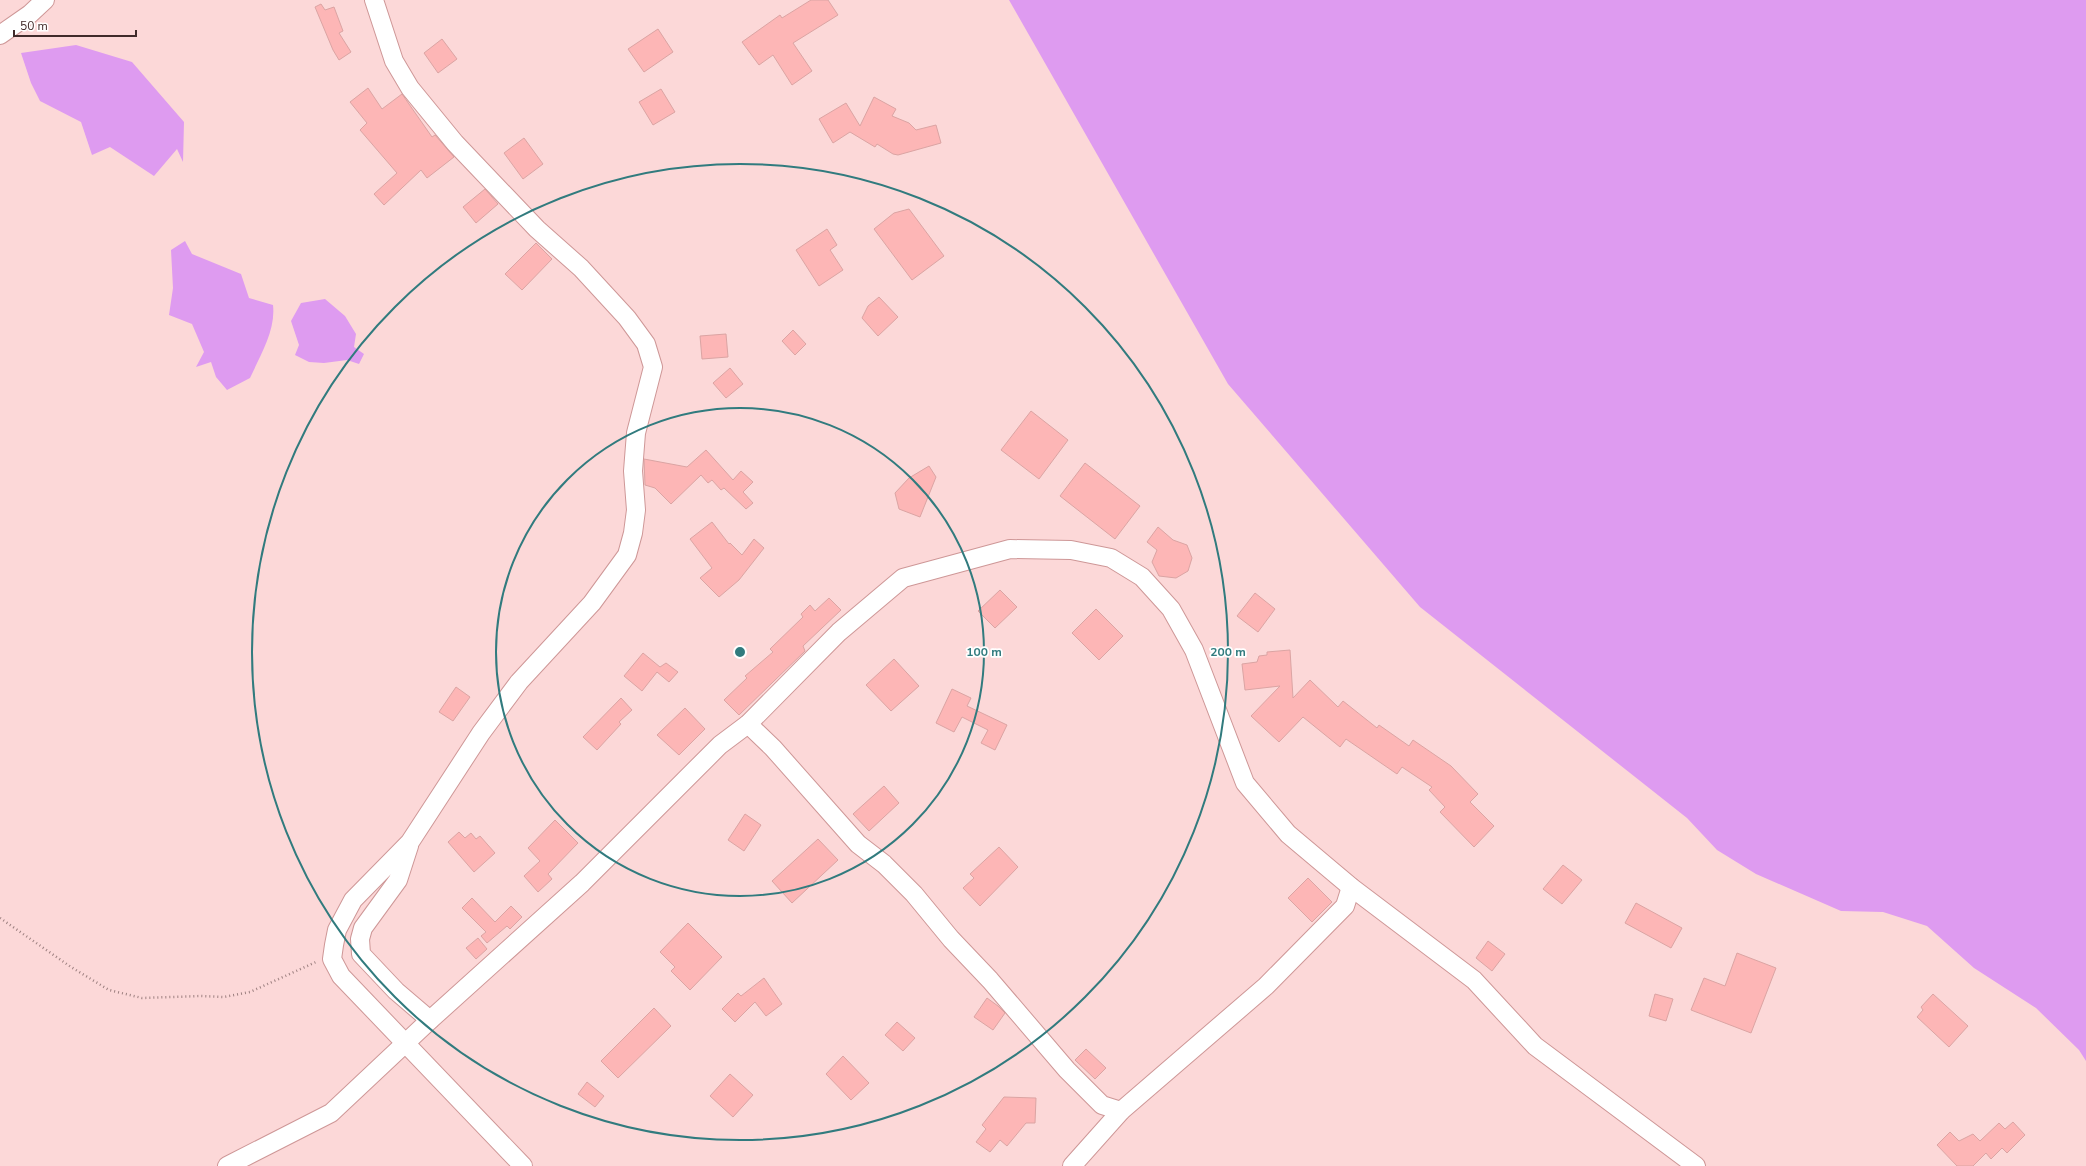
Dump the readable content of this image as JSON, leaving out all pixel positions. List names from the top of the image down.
{
  "scale_bar": "50 m",
  "rings": ["100 m", "200 m"]
}
